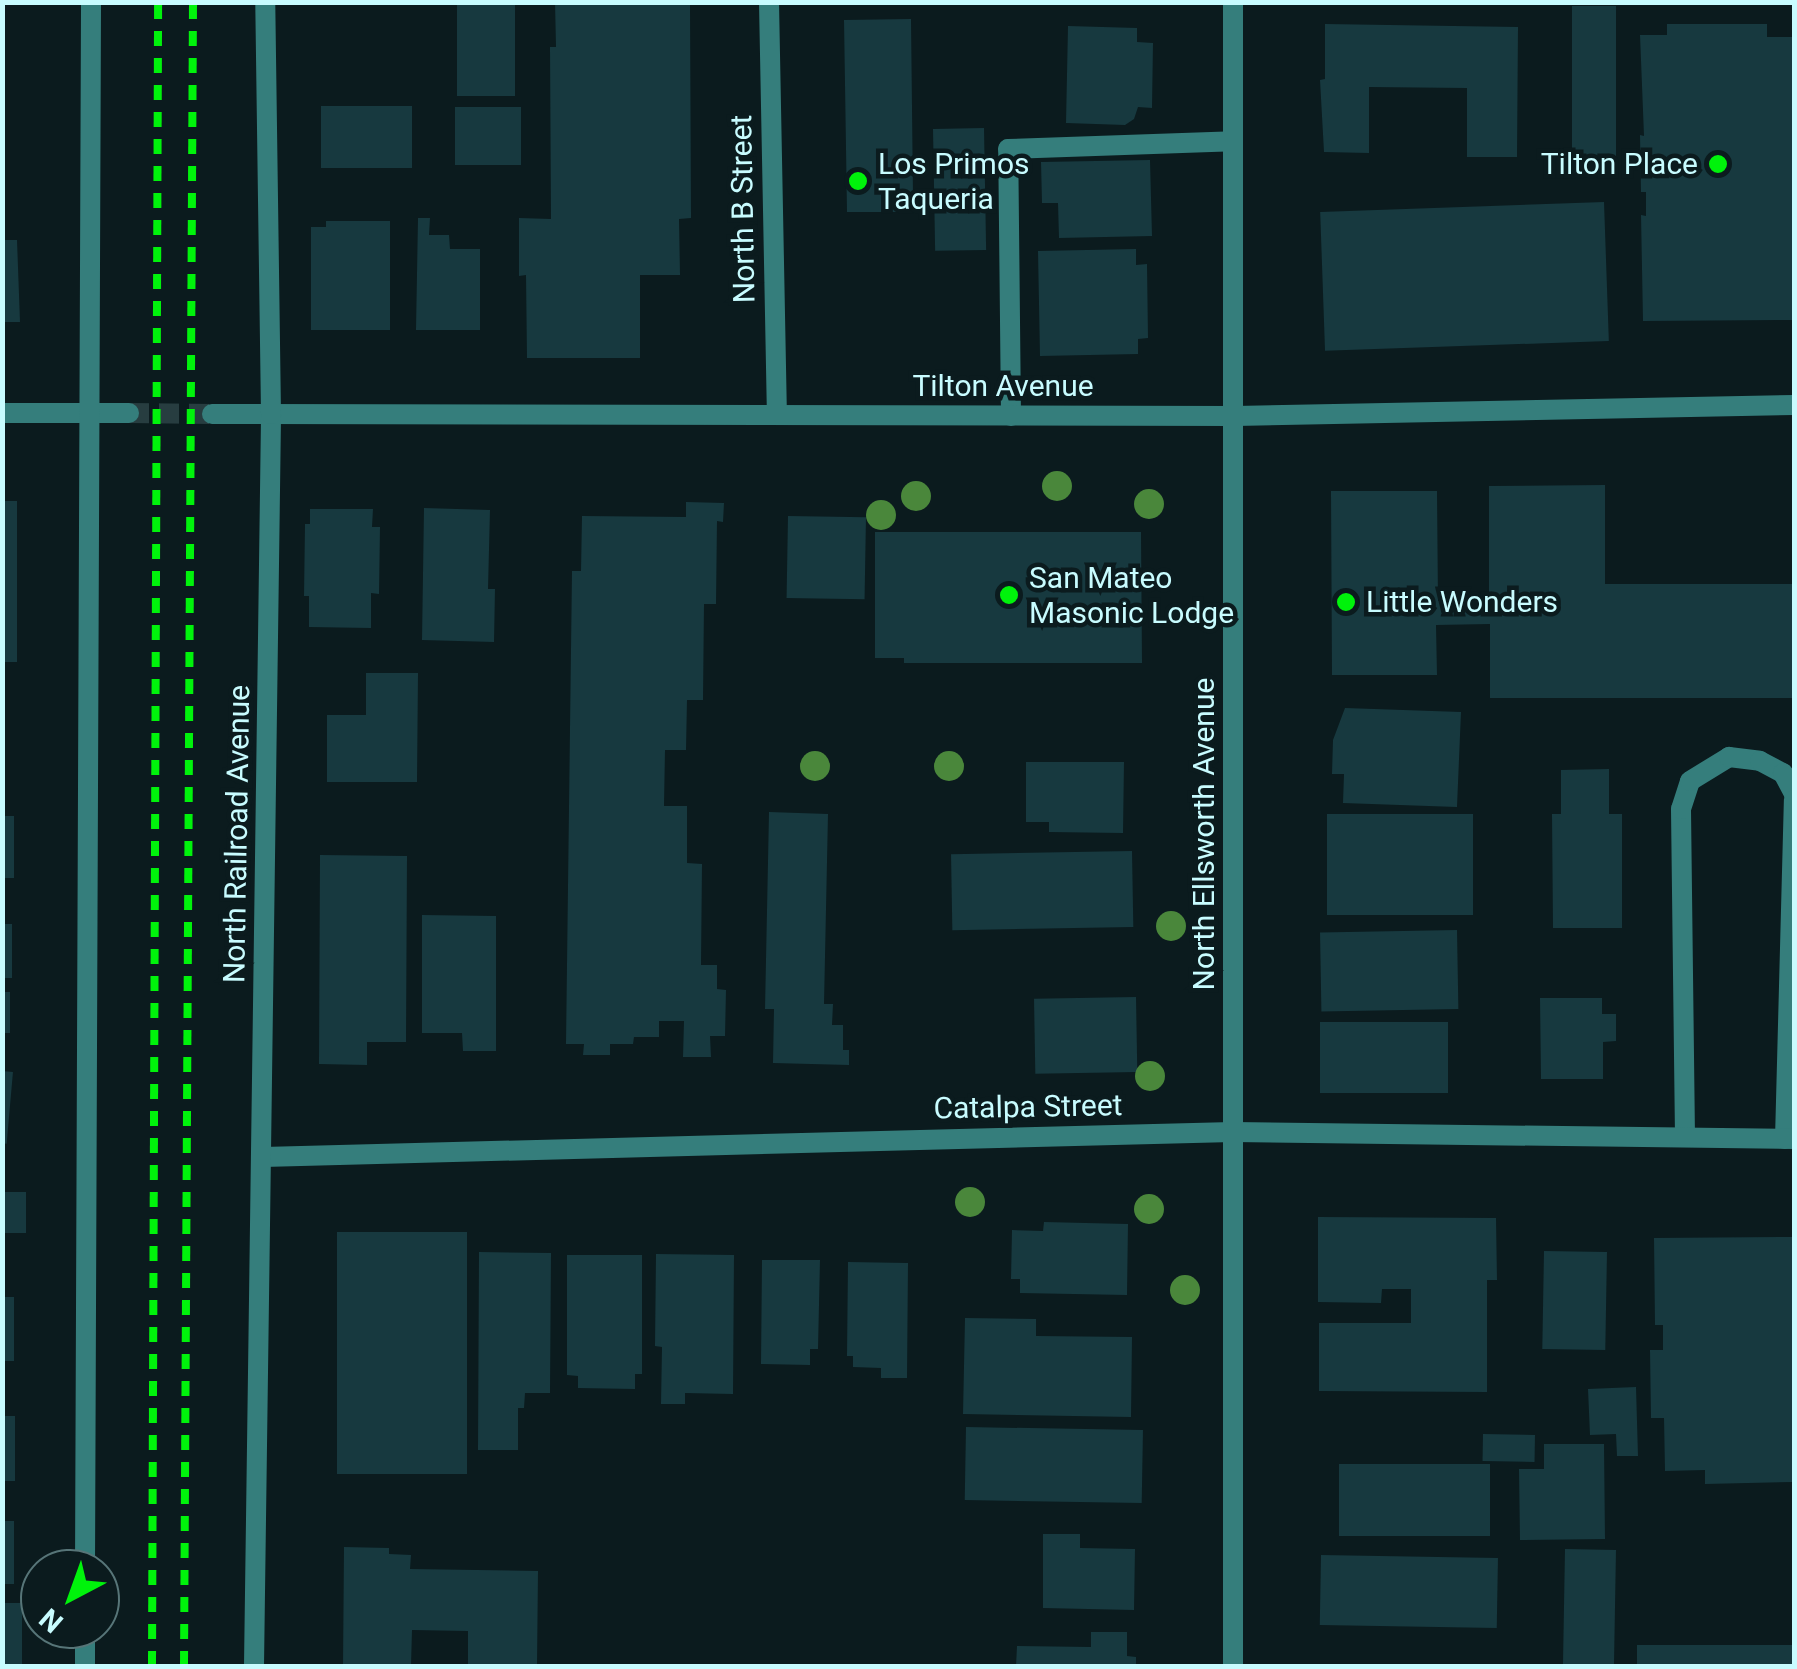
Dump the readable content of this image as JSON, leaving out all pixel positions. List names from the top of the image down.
{
  "streets": {
    "street": [
      "North B Street",
      "Tilton Avenue",
      "North Railroad Avenue",
      "North Ellsworth Avenue",
      "Catalpa Street"
    ]
  },
  "crossings": [
    ["North B Street", "Tilton Avenue"],
    ["Tilton Avenue", "North Railroad Avenue"],
    ["Tilton Avenue", "North Ellsworth Avenue"],
    ["North Railroad Avenue", "Catalpa Street"],
    ["North Ellsworth Avenue", "Catalpa Street"]
  ],
  "places": [
    "Tilton Place",
    "Los Primos Taqueria",
    "San Mateo Masonic Lodge",
    "Little Wonders"
  ],
  "north": "bottom left"
}
